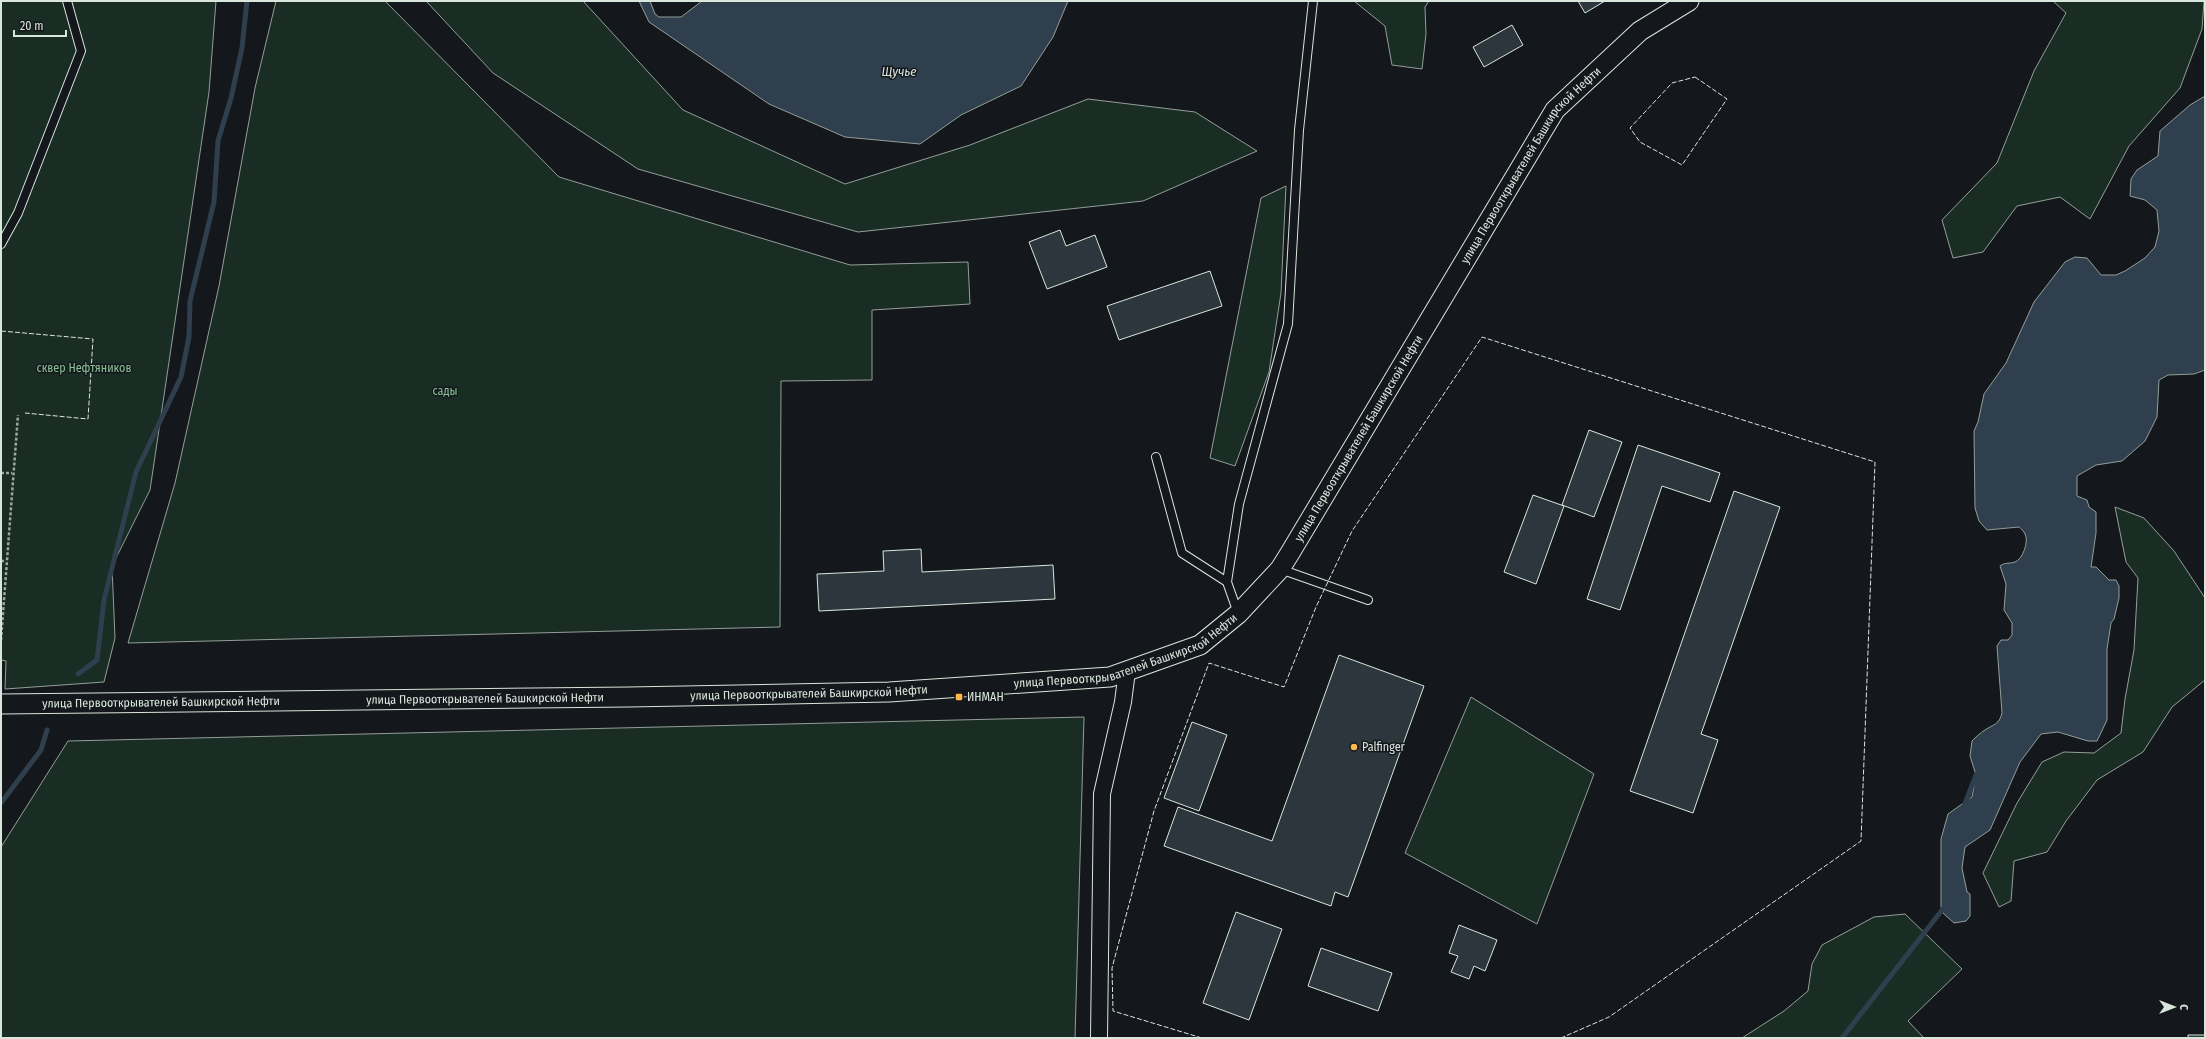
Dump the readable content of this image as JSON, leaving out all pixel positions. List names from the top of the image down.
{
  "streets": {
    "street": ["улица Первооткрывателей Башкирской Нефти"]
  },
  "water": ["Щучье"],
  "parks": ["сквер Нефтяников", "сады"],
  "places": {
    "transit": ["ИНМАН"],
    "other": ["Palfinger"]
  },
  "scale_bar": "20 m",
  "north": "right"
}
